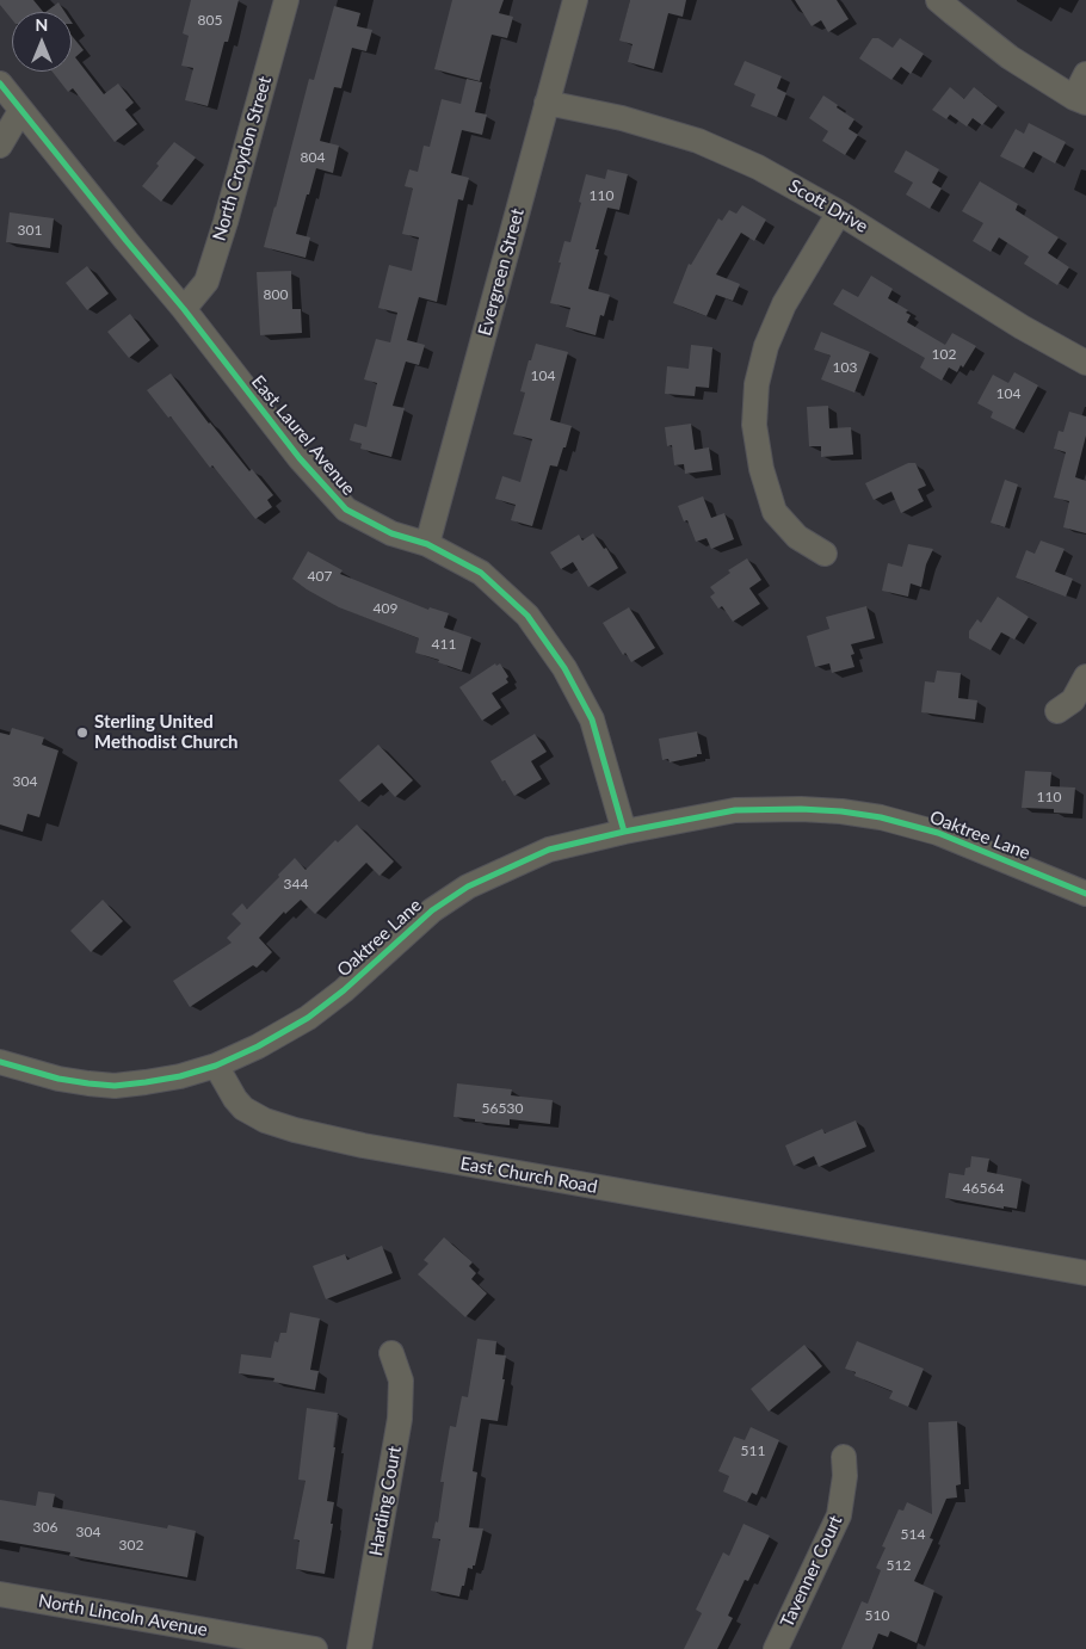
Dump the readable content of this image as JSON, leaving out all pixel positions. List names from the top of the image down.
{
  "streets": {
    "street": [
      "North Croydon Street",
      "Scott Drive",
      "Evergreen Street",
      "East Laurel Avenue",
      "Oaktree Lane",
      "East Church Road",
      "Harding Court",
      "Tavenner Court",
      "North Lincoln Avenue"
    ]
  },
  "crossings": [
    ["North Croydon Street", "East Laurel Avenue"],
    ["Scott Drive", "Evergreen Street"],
    ["Evergreen Street", "East Laurel Avenue"],
    ["East Laurel Avenue", "Oaktree Lane"],
    ["Oaktree Lane", "East Church Road"]
  ],
  "places": ["Sterling United Methodist Church"],
  "house_numbers": [
    "805",
    "804",
    "110",
    "301",
    "800",
    "102",
    "103",
    "104",
    "104",
    "407",
    "409",
    "411",
    "304",
    "110",
    "344",
    "56530",
    "46564",
    "511",
    "306",
    "304",
    "514",
    "302",
    "512",
    "510"
  ],
  "north": "top"
}
